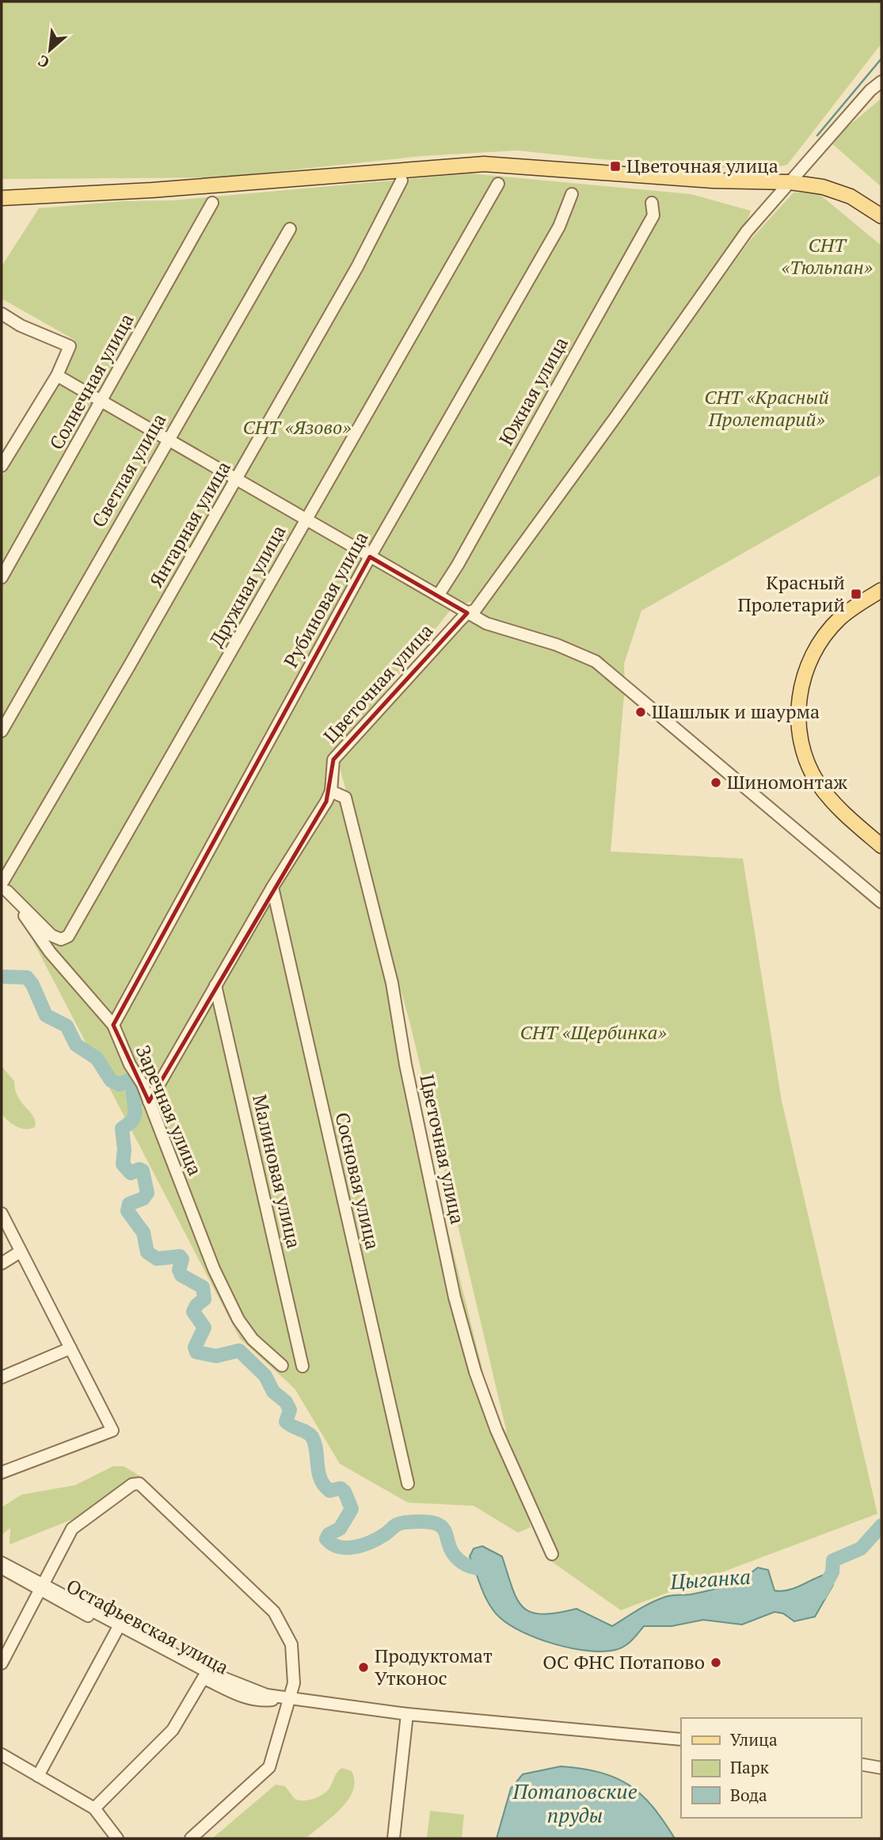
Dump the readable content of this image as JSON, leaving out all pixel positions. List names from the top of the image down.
{
  "streets": {
    "street": [
      "Солнечная улица",
      "Южная улица",
      "Светлая улица",
      "Янтарная улица",
      "Дружная улица",
      "Рубиновая улица",
      "Цветочная улица",
      "Заречная улица",
      "Малиновая улица",
      "Сосновая улица",
      "Остафьевская улица"
    ]
  },
  "crossings": [
    ["Янтарная улица", "Дружная улица"],
    ["Янтарная улица", "Заречная улица"],
    ["Дружная улица", "Заречная улица"],
    ["Рубиновая улица", "Заречная улица"]
  ],
  "water": ["Цыганка", "Потаповские пруды"],
  "parks": [
    "СНТ «Тюльпан»",
    "СНТ «Красный Пролетарий»",
    "СНТ «Язово»",
    "СНТ «Щербинка»"
  ],
  "places": {
    "transit": ["Цветочная улица", "Красный Пролетарий"],
    "other": [
      "Шашлык и шаурма",
      "Шиномонтаж",
      "ОС ФНС Потапово",
      "Продуктомат Утконос"
    ]
  },
  "legend": ["Улица", "Парк", "Вода"],
  "north": "bottom left"
}
